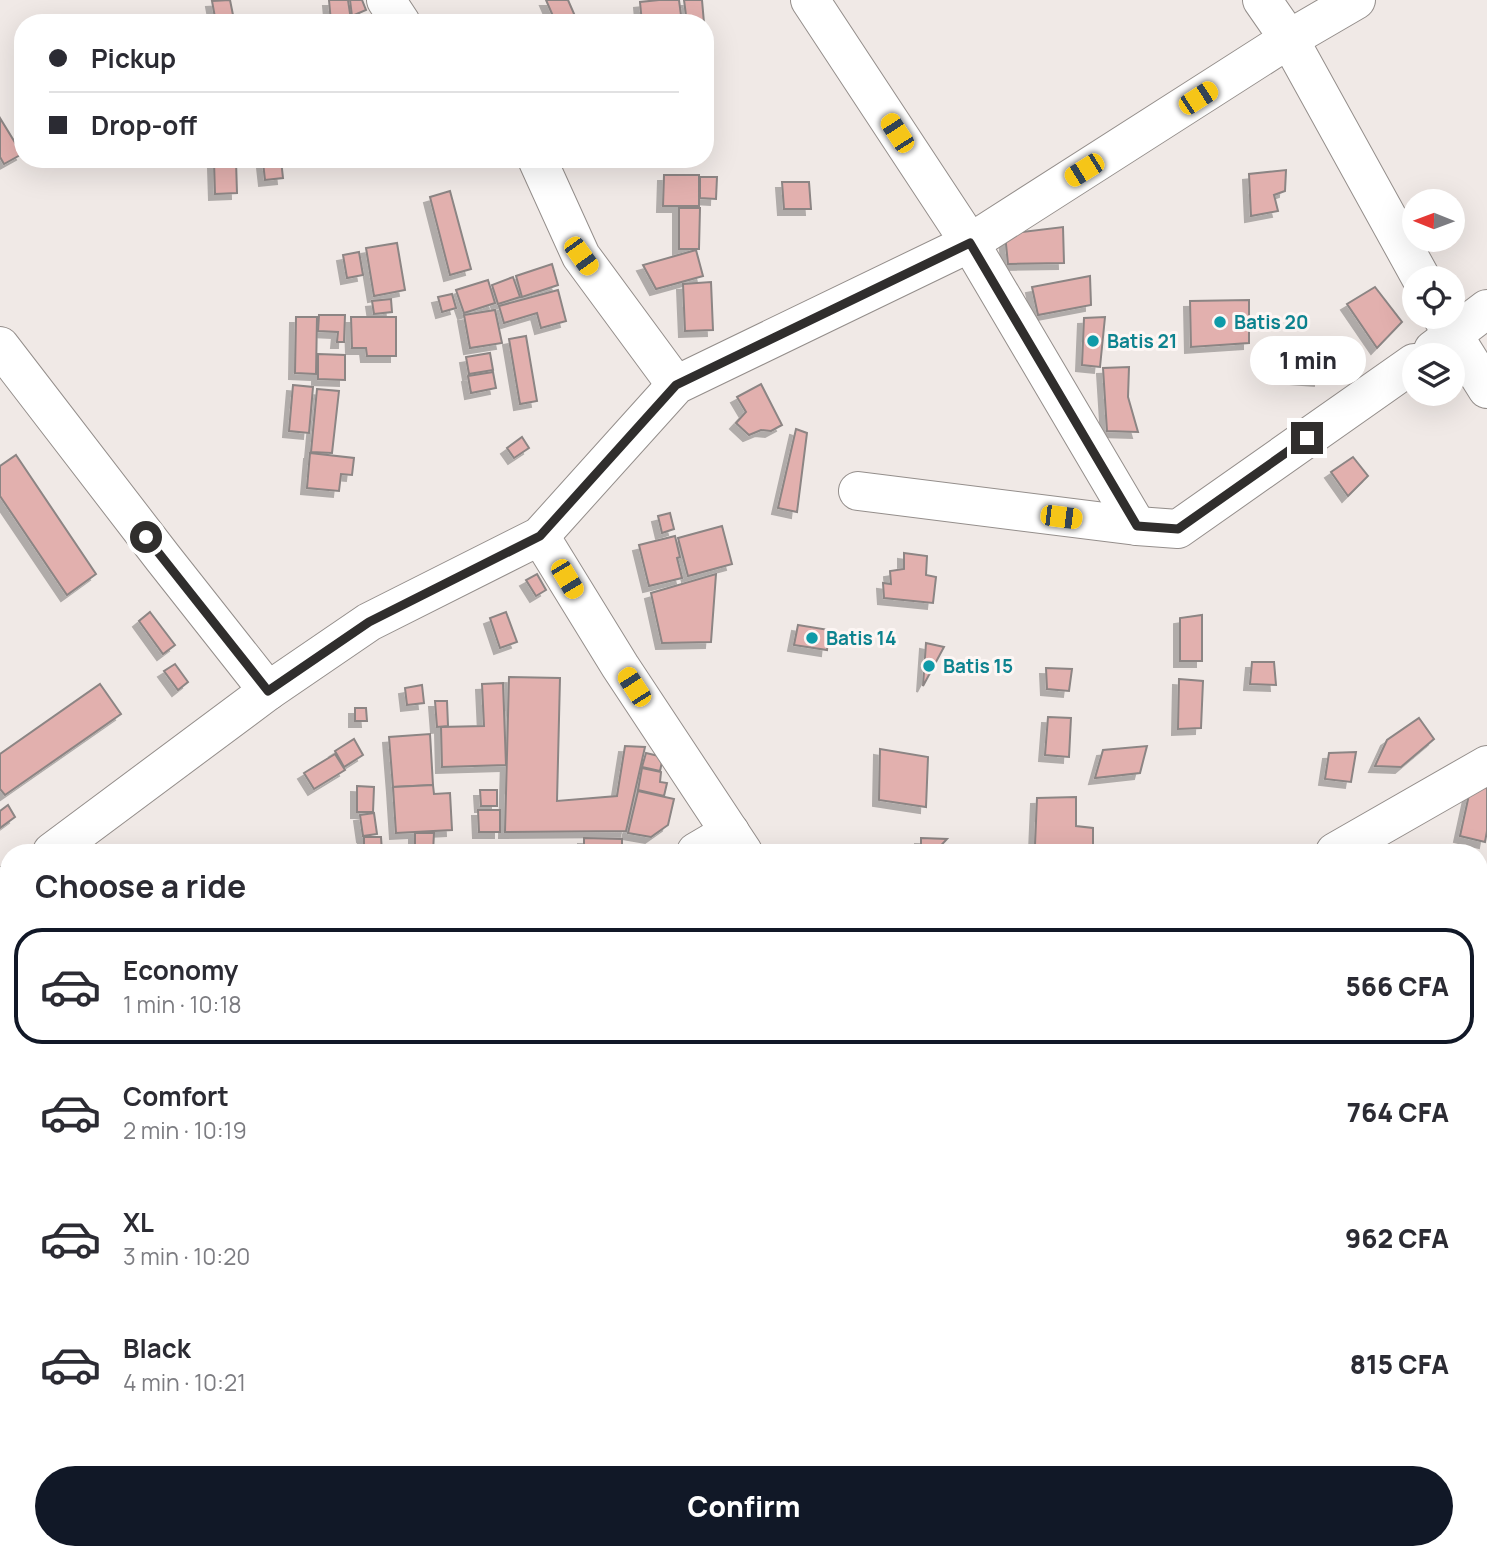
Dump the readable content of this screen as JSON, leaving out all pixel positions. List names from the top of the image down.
{
  "places": [
    "Batis 20",
    "Batis 21",
    "Batis 14",
    "Batis 15"
  ],
  "north": "left",
  "page": {
    "banner": ["Pickup", "Drop-off"],
    "bubble": "1 min",
    "heading": "Choose a ride",
    "list": [
      {
        "name": "Economy",
        "note": "1 min · 10:18",
        "value": "566 CFA"
      },
      {
        "name": "Comfort",
        "note": "2 min · 10:19",
        "value": "764 CFA"
      },
      {
        "name": "XL",
        "note": "3 min · 10:20",
        "value": "962 CFA"
      },
      {
        "name": "Black",
        "note": "4 min · 10:21",
        "value": "815 CFA"
      }
    ],
    "buttons": "Confirm"
  }
}
